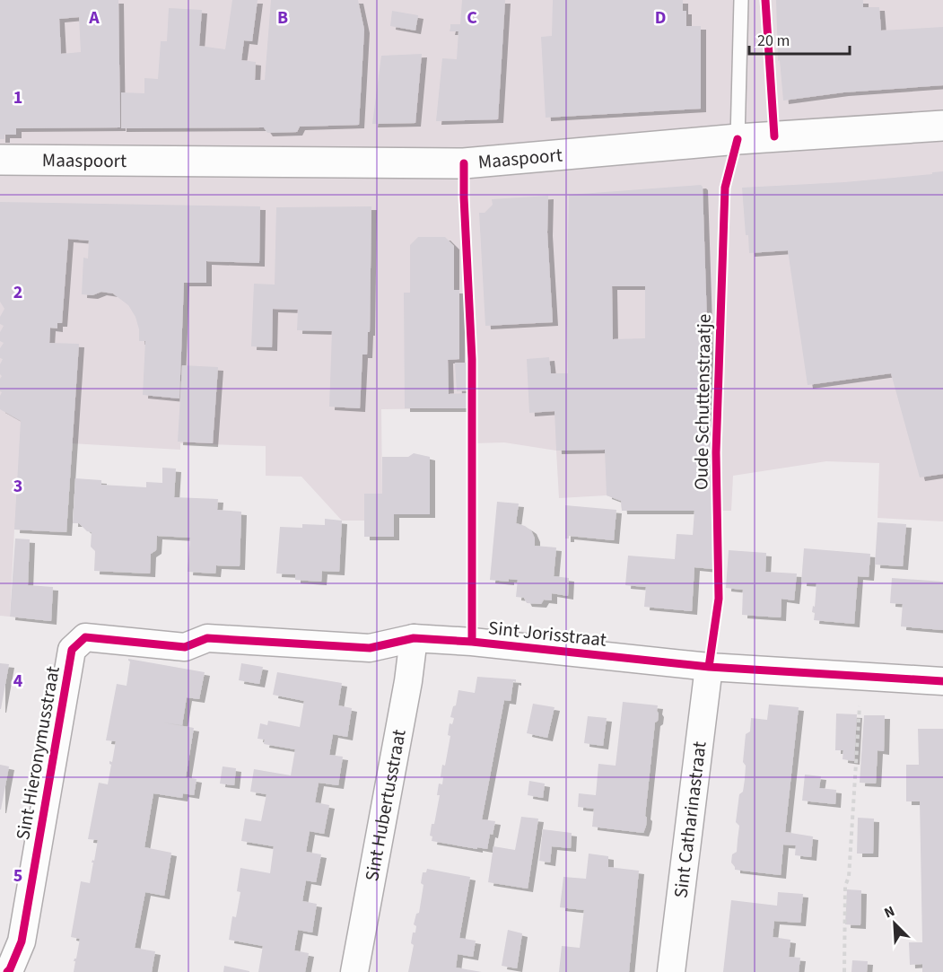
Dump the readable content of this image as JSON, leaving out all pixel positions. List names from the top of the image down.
{
  "streets": {
    "street": [
      "Maaspoort",
      "Sint Jorisstraat",
      "Sint Hieronymusstraat",
      "Sint Hubertusstraat",
      "Sint Catharinastraat"
    ],
    "cycle path": ["Oude Schuttenstraatje"]
  },
  "crossings": [
    ["Sint Jorisstraat", "Sint Hieronymusstraat"],
    ["Sint Jorisstraat", "Sint Hubertusstraat"],
    ["Sint Jorisstraat", "Sint Catharinastraat"]
  ],
  "scale_bar": "20 m",
  "north": "top left",
  "grid": {
    "columns": [
      "A",
      "B",
      "C",
      "D"
    ],
    "rows": [
      "1",
      "2",
      "3",
      "4",
      "5"
    ]
  }
}
